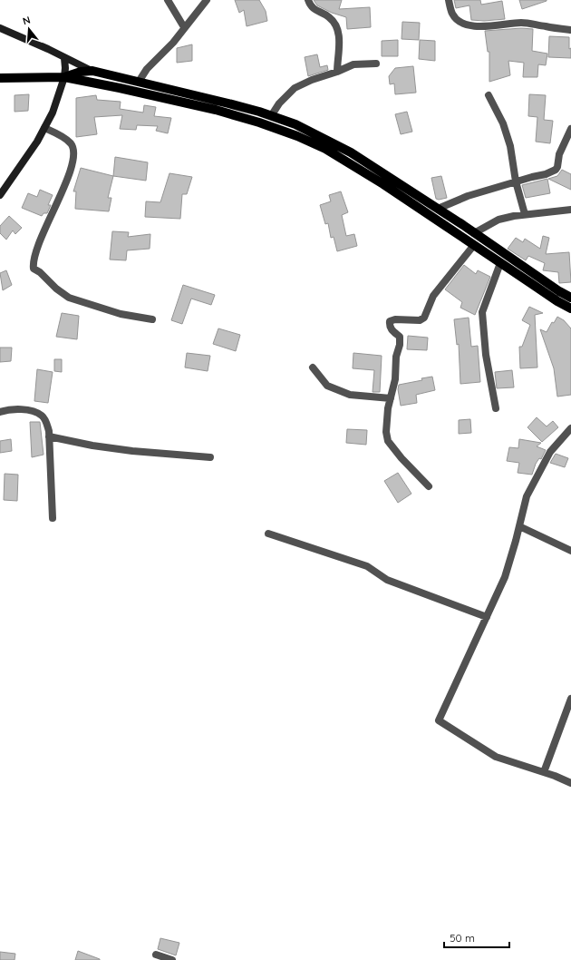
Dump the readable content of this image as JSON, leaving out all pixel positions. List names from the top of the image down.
{
  "scale_bar": "50 m",
  "north": "top"
}
